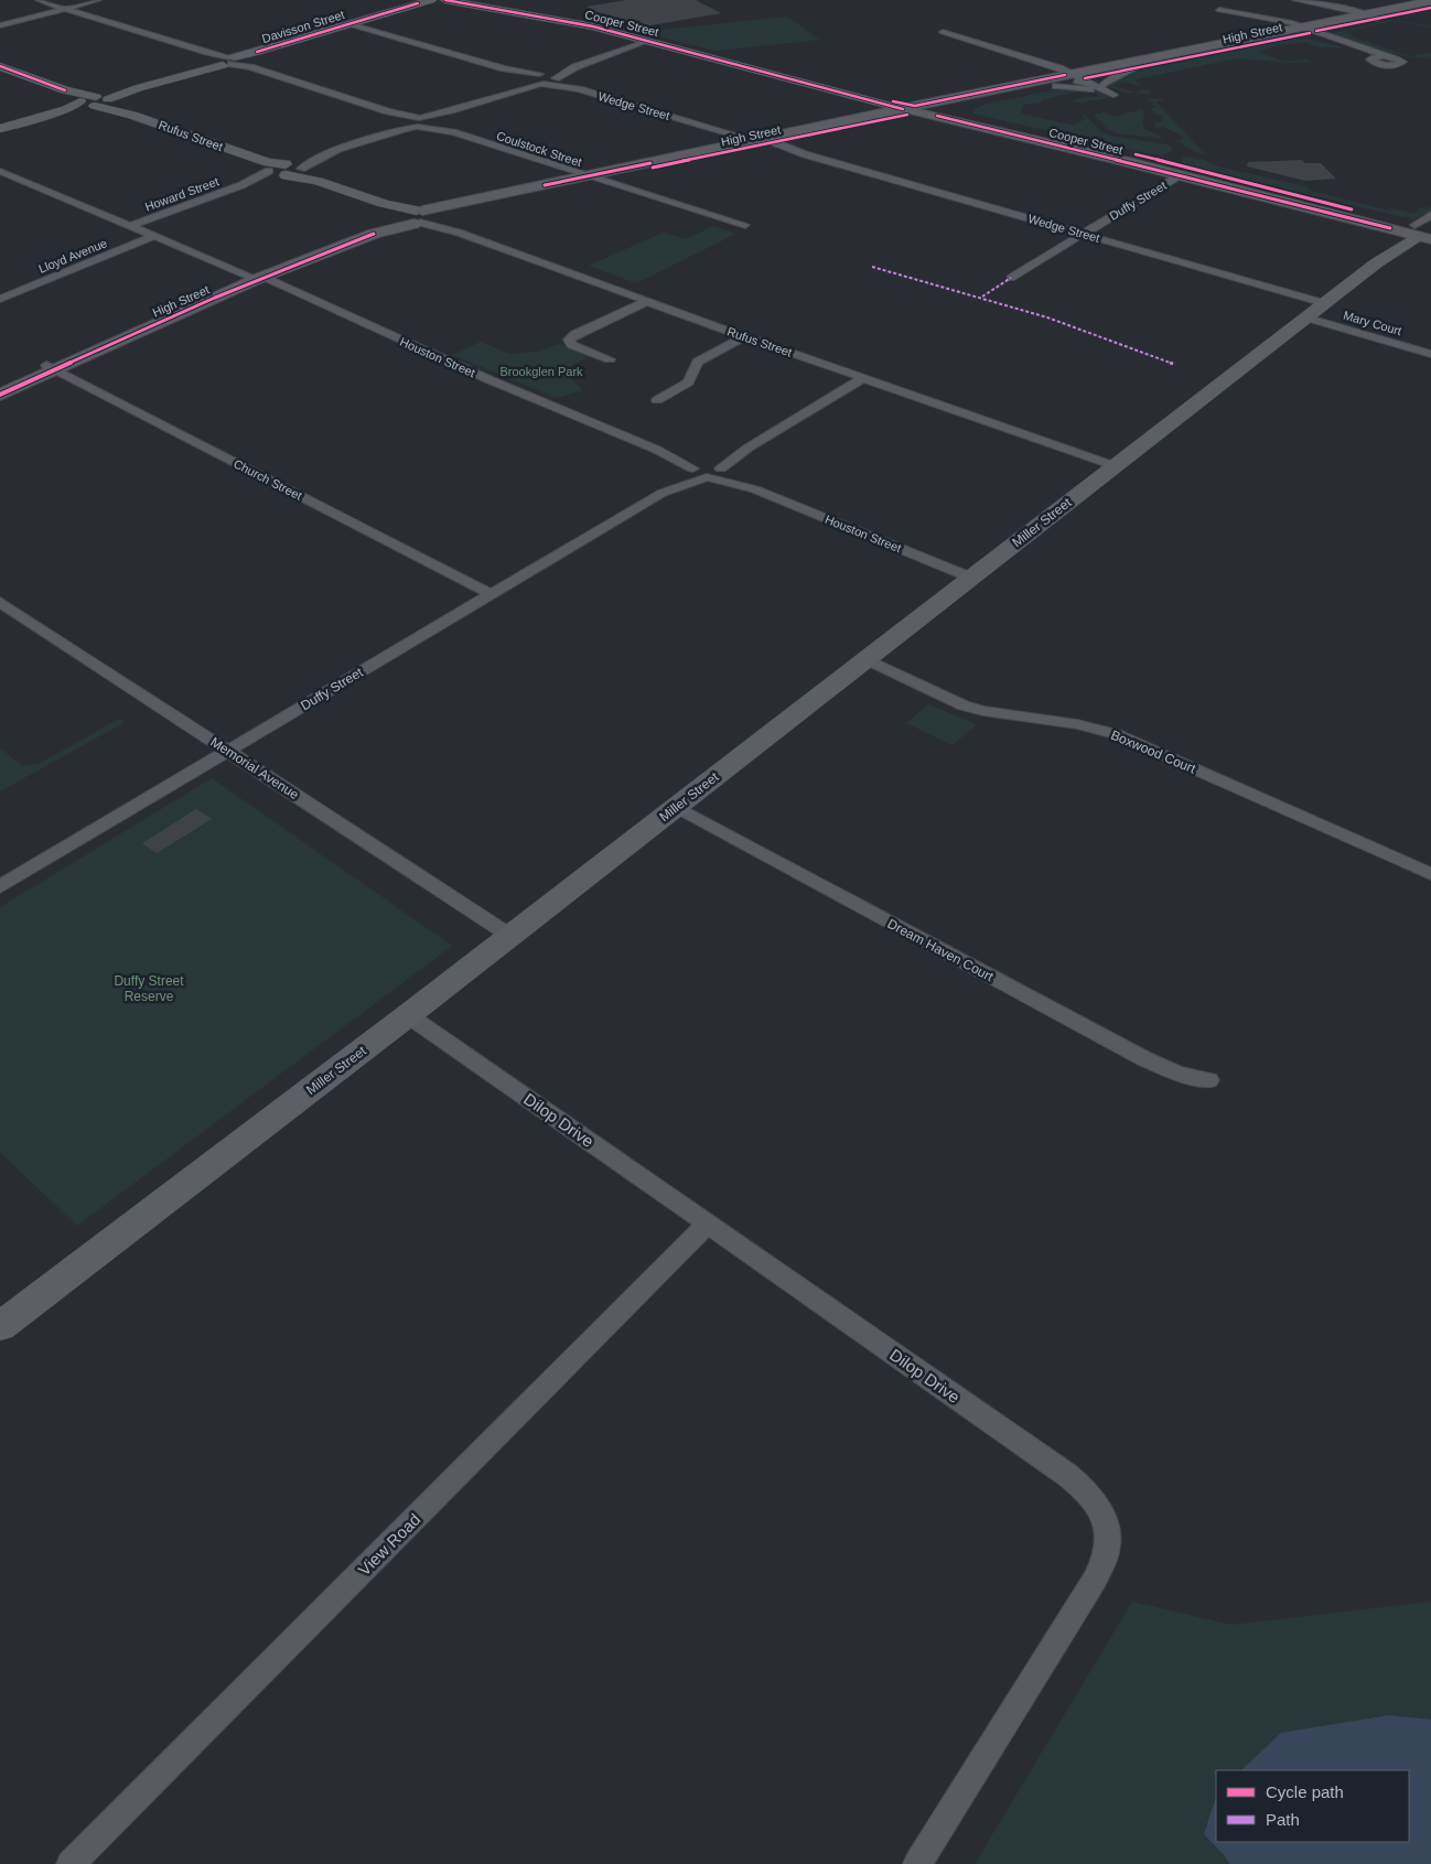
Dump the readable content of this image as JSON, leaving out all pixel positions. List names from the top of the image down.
{
  "streets": {
    "main road": ["Cooper Street", "High Street"],
    "street": [
      "Davisson Street",
      "Wedge Street",
      "Rufus Street",
      "Coulstock Street",
      "Howard Street",
      "Duffy Street",
      "Lloyd Avenue",
      "Mary Court",
      "Houston Street",
      "Church Street",
      "Miller Street",
      "Boxwood Court",
      "Memorial Avenue",
      "Dream Haven Court",
      "Dilop Drive",
      "View Road"
    ]
  },
  "crossings": [
    ["Cooper Street", "Davisson Street"],
    ["Cooper Street", "High Street"],
    ["Cooper Street", "Duffy Street"],
    ["Cooper Street", "Miller Street"],
    ["Davisson Street", "Rufus Street"],
    ["Davisson Street", "Coulstock Street"],
    ["High Street", "Wedge Street"],
    ["High Street", "Rufus Street"],
    ["High Street", "Coulstock Street"],
    ["High Street", "Houston Street"],
    ["High Street", "Church Street"],
    ["Wedge Street", "Howard Street"],
    ["Wedge Street", "Duffy Street"],
    ["Wedge Street", "Mary Court"],
    ["Wedge Street", "Miller Street"],
    ["Rufus Street", "Howard Street"],
    ["Rufus Street", "Miller Street"],
    ["Coulstock Street", "Howard Street"],
    ["Howard Street", "Houston Street"],
    ["Duffy Street", "Houston Street"],
    ["Duffy Street", "Church Street"],
    ["Duffy Street", "Memorial Avenue"],
    ["Lloyd Avenue", "Houston Street"],
    ["Mary Court", "Miller Street"],
    ["Houston Street", "Miller Street"],
    ["Miller Street", "Boxwood Court"],
    ["Miller Street", "Memorial Avenue"],
    ["Miller Street", "Dream Haven Court"],
    ["Miller Street", "Dilop Drive"],
    ["Dilop Drive", "View Road"]
  ],
  "parks": ["Brookglen Park", "Duffy Street Reserve"],
  "legend": ["Cycle path", "Path"]
}
